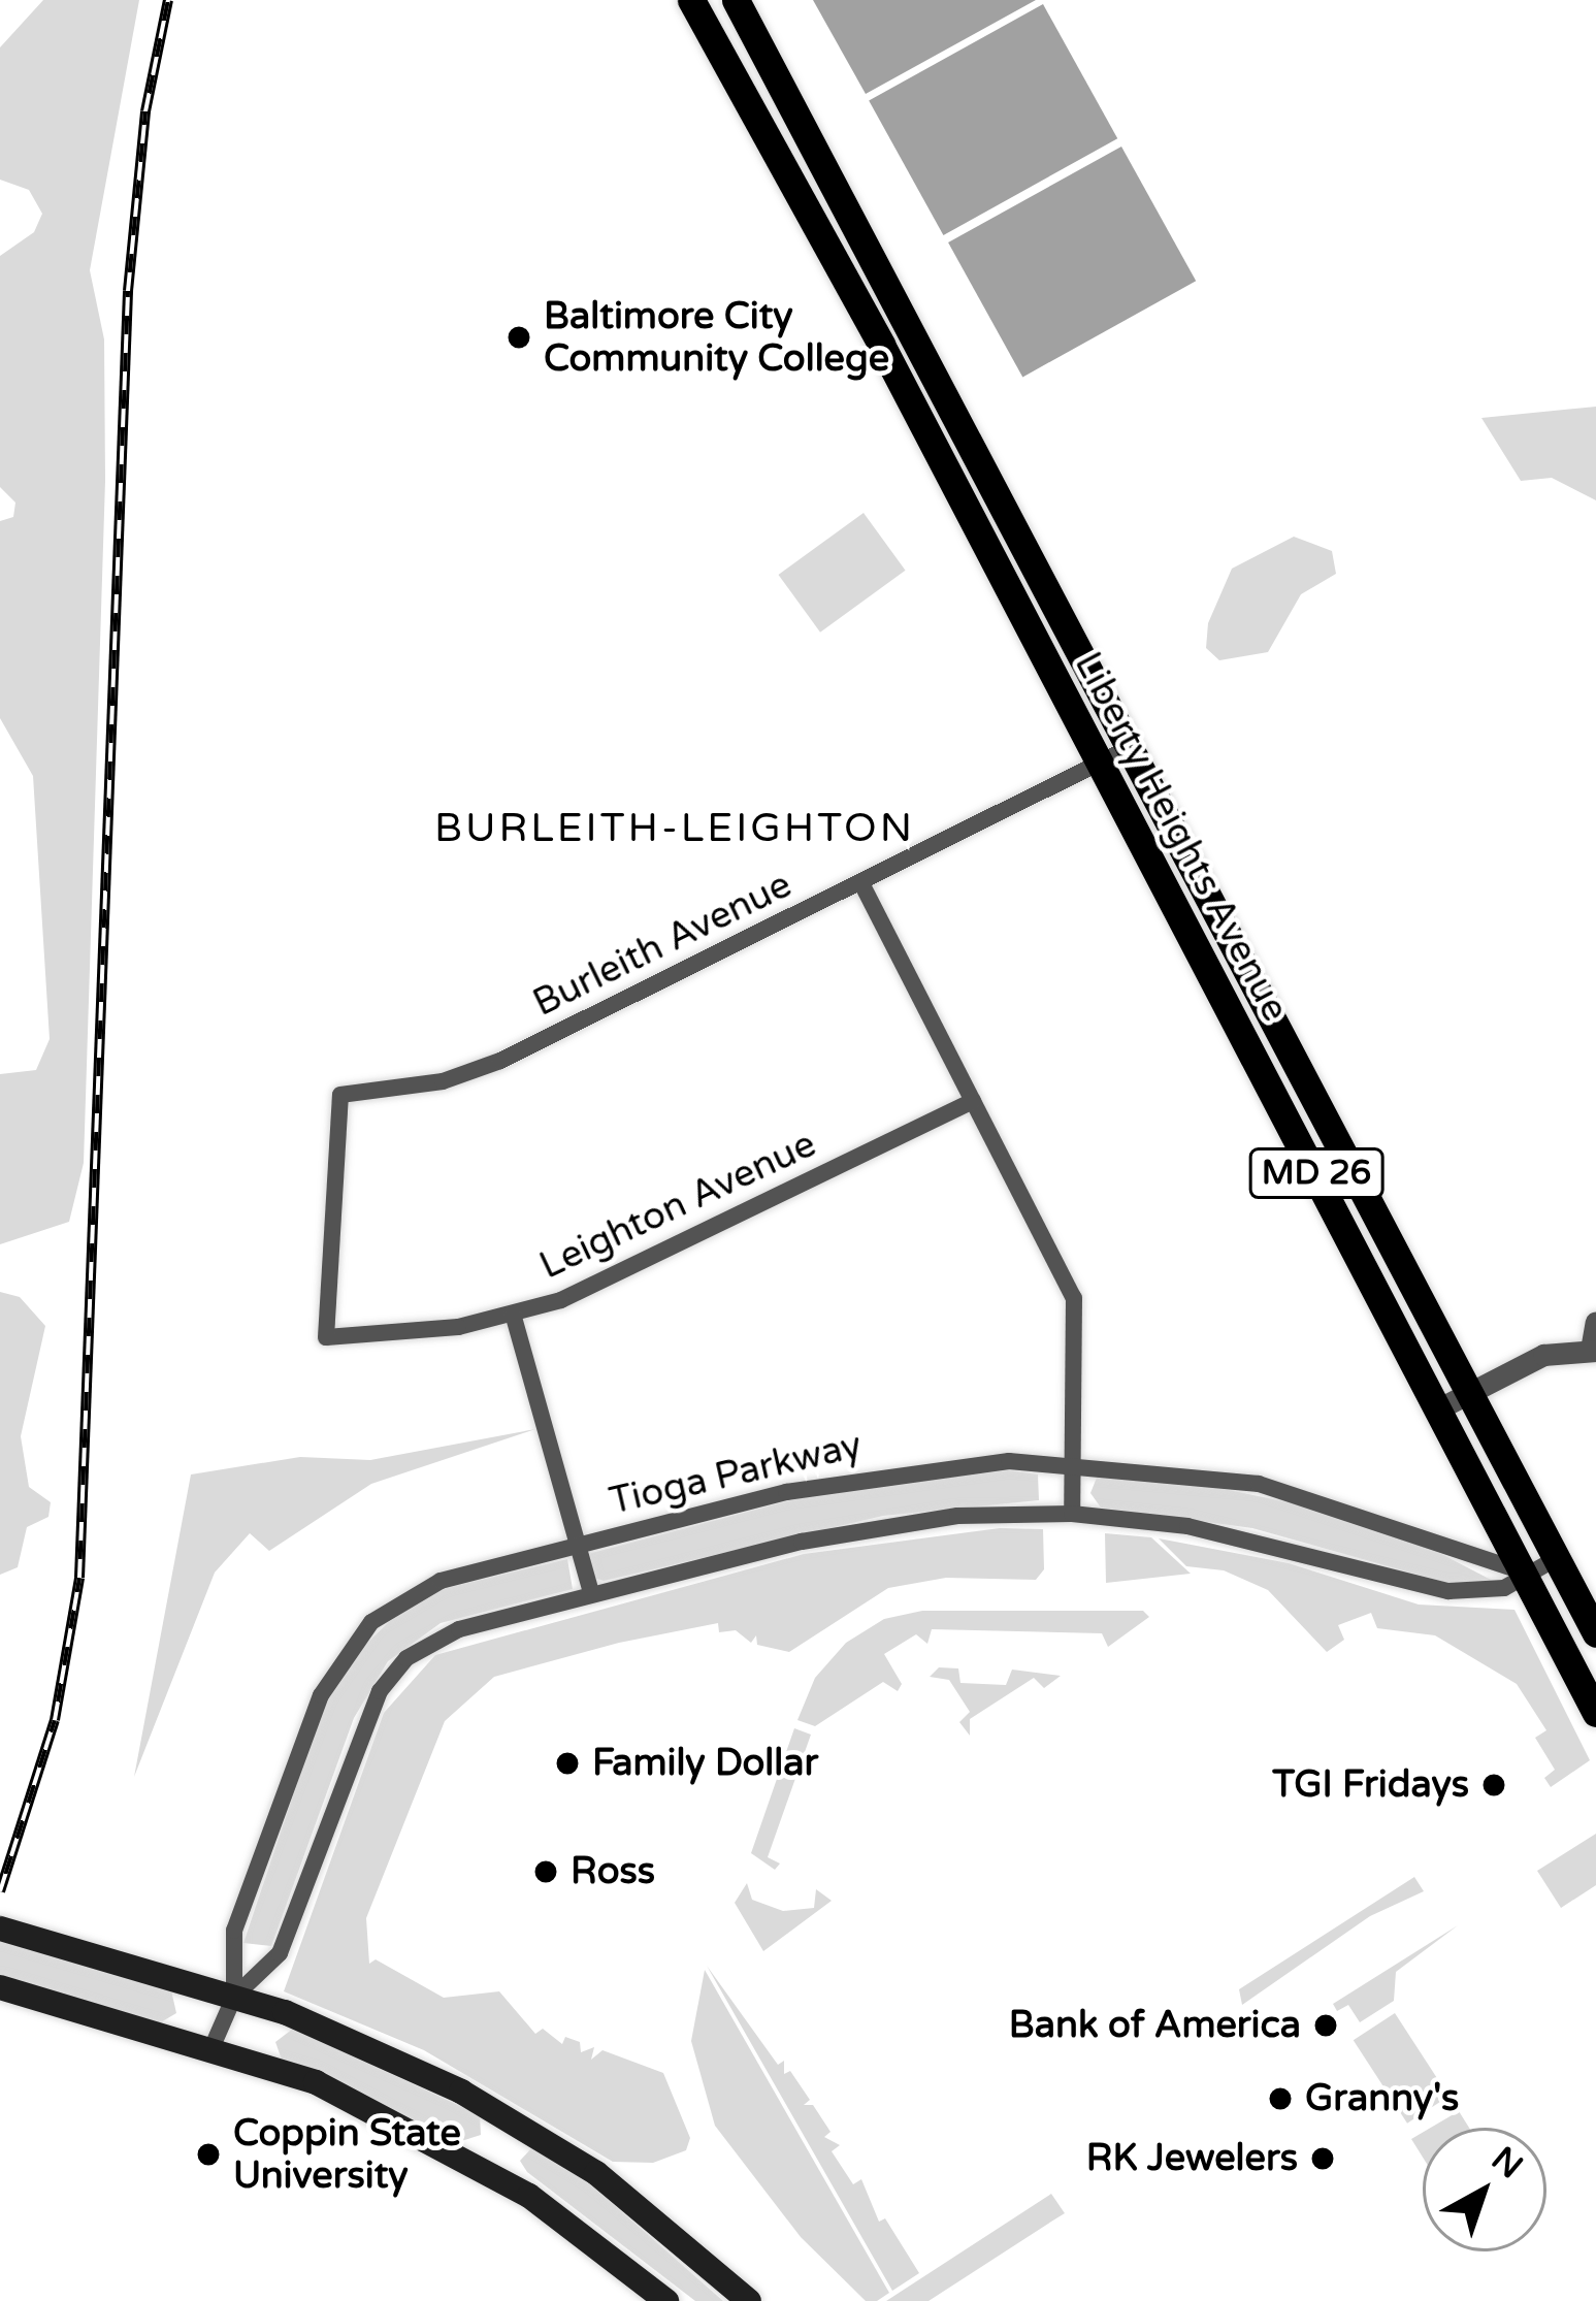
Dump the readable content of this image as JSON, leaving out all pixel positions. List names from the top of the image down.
{
  "streets": {
    "main road": ["Liberty Heights Avenue", "MD 26"],
    "street": ["Burleith Avenue", "Leighton Avenue", "Tioga Parkway"]
  },
  "crossings": [
    ["Liberty Heights Avenue", "Burleith Avenue"],
    ["Liberty Heights Avenue", "Tioga Parkway"],
    ["Burleith Avenue", "Leighton Avenue"]
  ],
  "districts": ["BURLEITH-LEIGHTON"],
  "places": [
    "Baltimore City Community College",
    "Family Dollar",
    "TGI Fridays",
    "Ross",
    "Bank of America",
    "Granny's",
    "Coppin State University",
    "RK Jewelers"
  ],
  "north": "top right"
}
